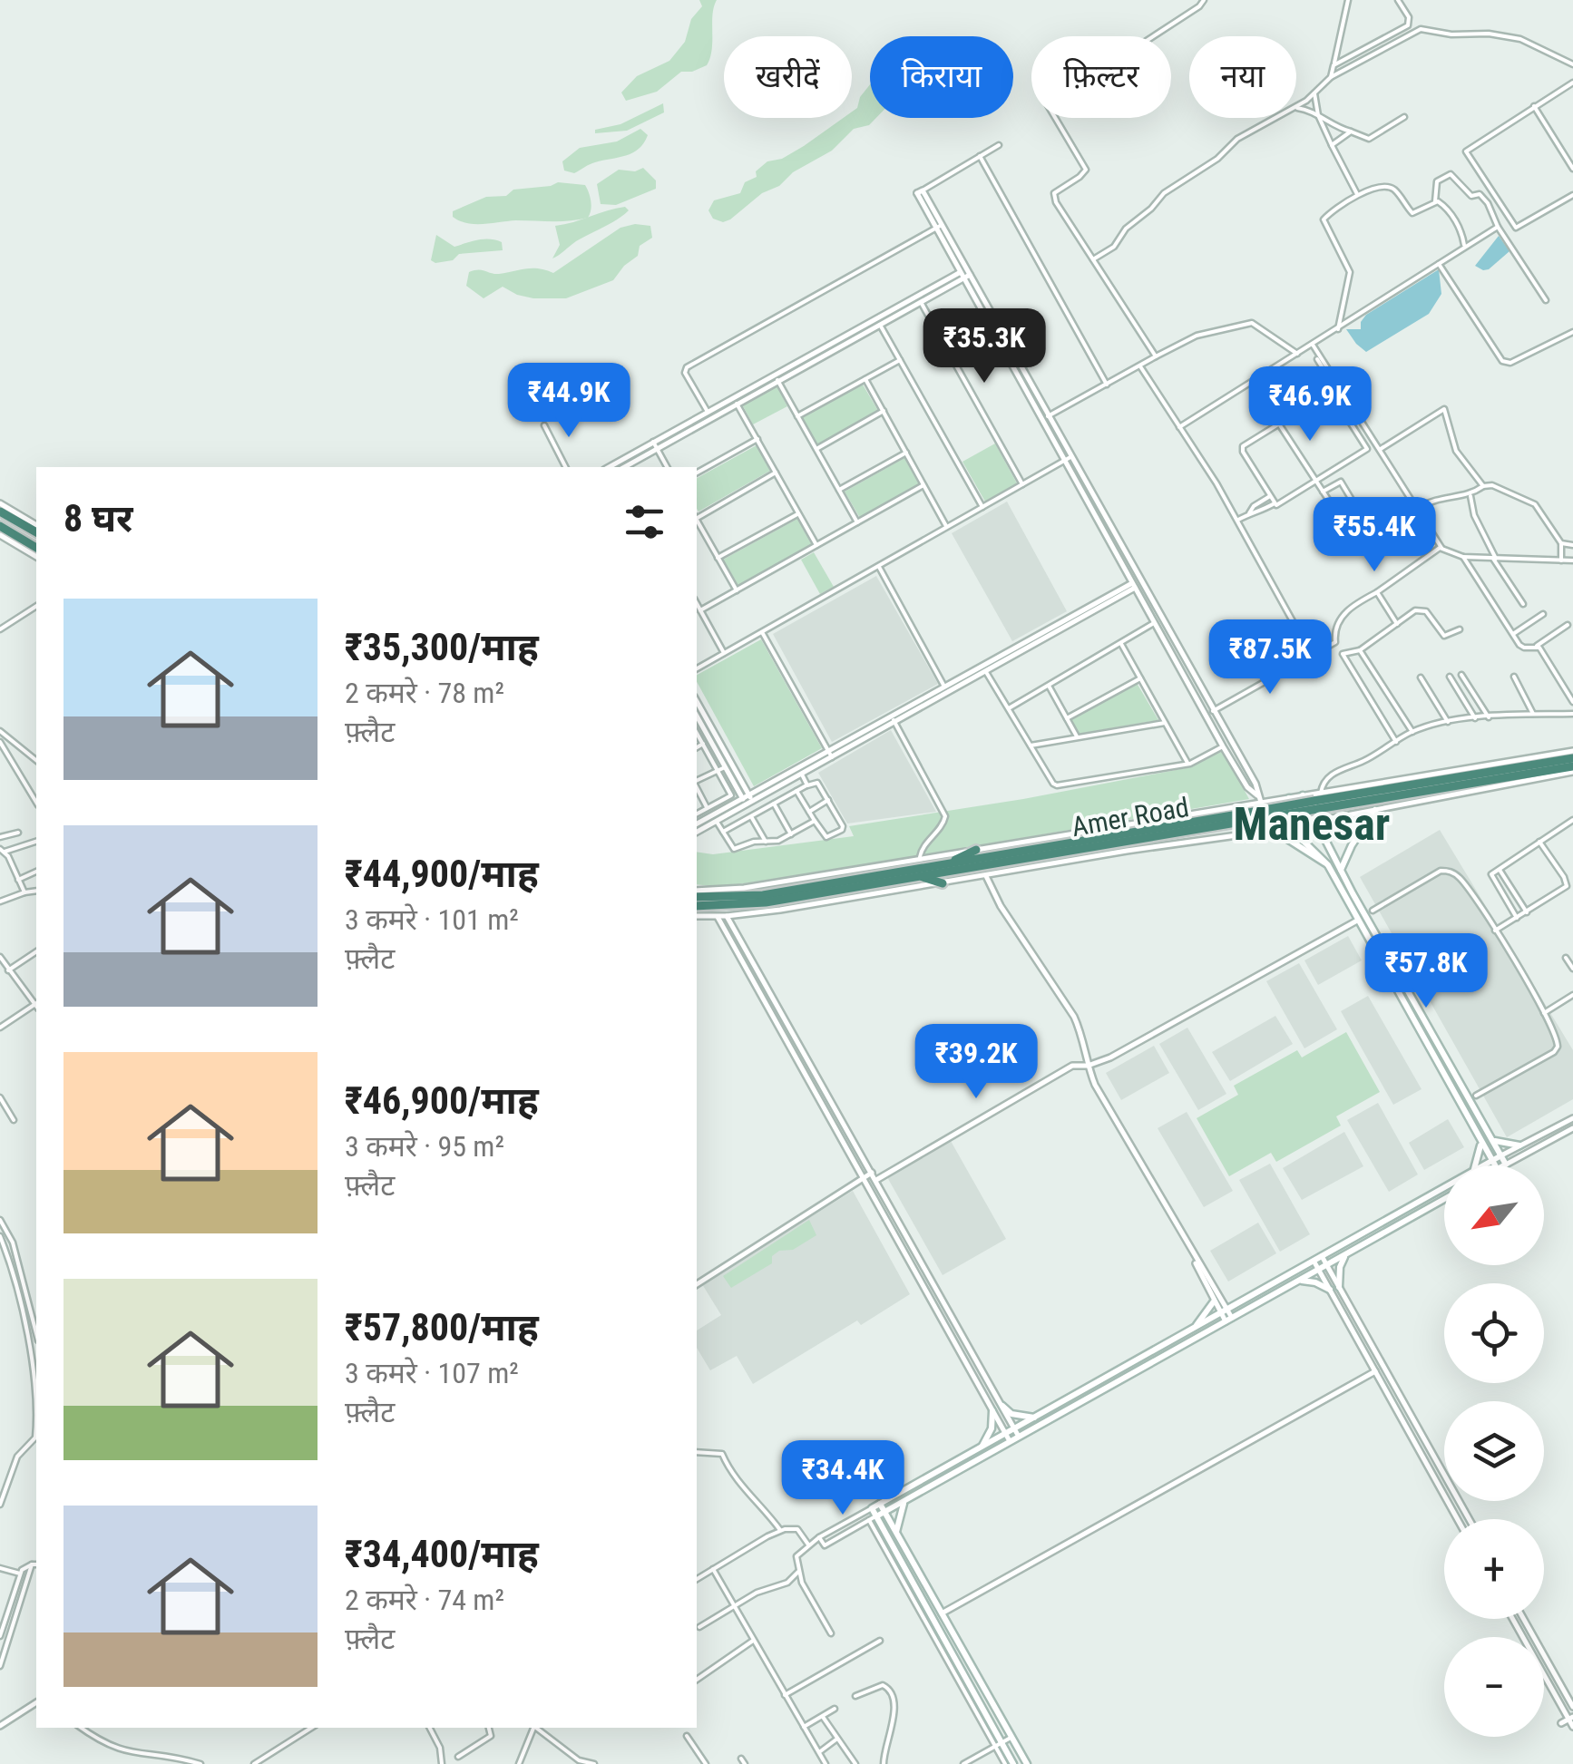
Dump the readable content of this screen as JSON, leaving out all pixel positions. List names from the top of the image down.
{
  "streets": {
    "highway": ["Amer Road"]
  },
  "districts": ["Manesar"],
  "north": "bottom left",
  "page": {
    "chip": [
      "खरीदें",
      "किराया",
      "फ़िल्टर",
      "नया"
    ],
    "price": [
      "₹35.3K",
      "₹44.9K",
      "₹46.9K",
      "₹55.4K",
      "₹87.5K",
      "₹57.8K",
      "₹39.2K",
      "₹34.4K"
    ],
    "heading": "8 घर",
    "list": [
      {
        "name": "₹35,300/माह",
        "note": "2 कमरे · 78 m² · फ़्लैट"
      },
      {
        "name": "₹44,900/माह",
        "note": "3 कमरे · 101 m² · फ़्लैट"
      },
      {
        "name": "₹46,900/माह",
        "note": "3 कमरे · 95 m² · फ़्लैट"
      },
      {
        "name": "₹57,800/माह",
        "note": "3 कमरे · 107 m² · फ़्लैट"
      },
      {
        "name": "₹34,400/माह",
        "note": "2 कमरे · 74 m² · फ़्लैट"
      }
    ],
    "map_buttons": ["+", "−"]
  }
}
